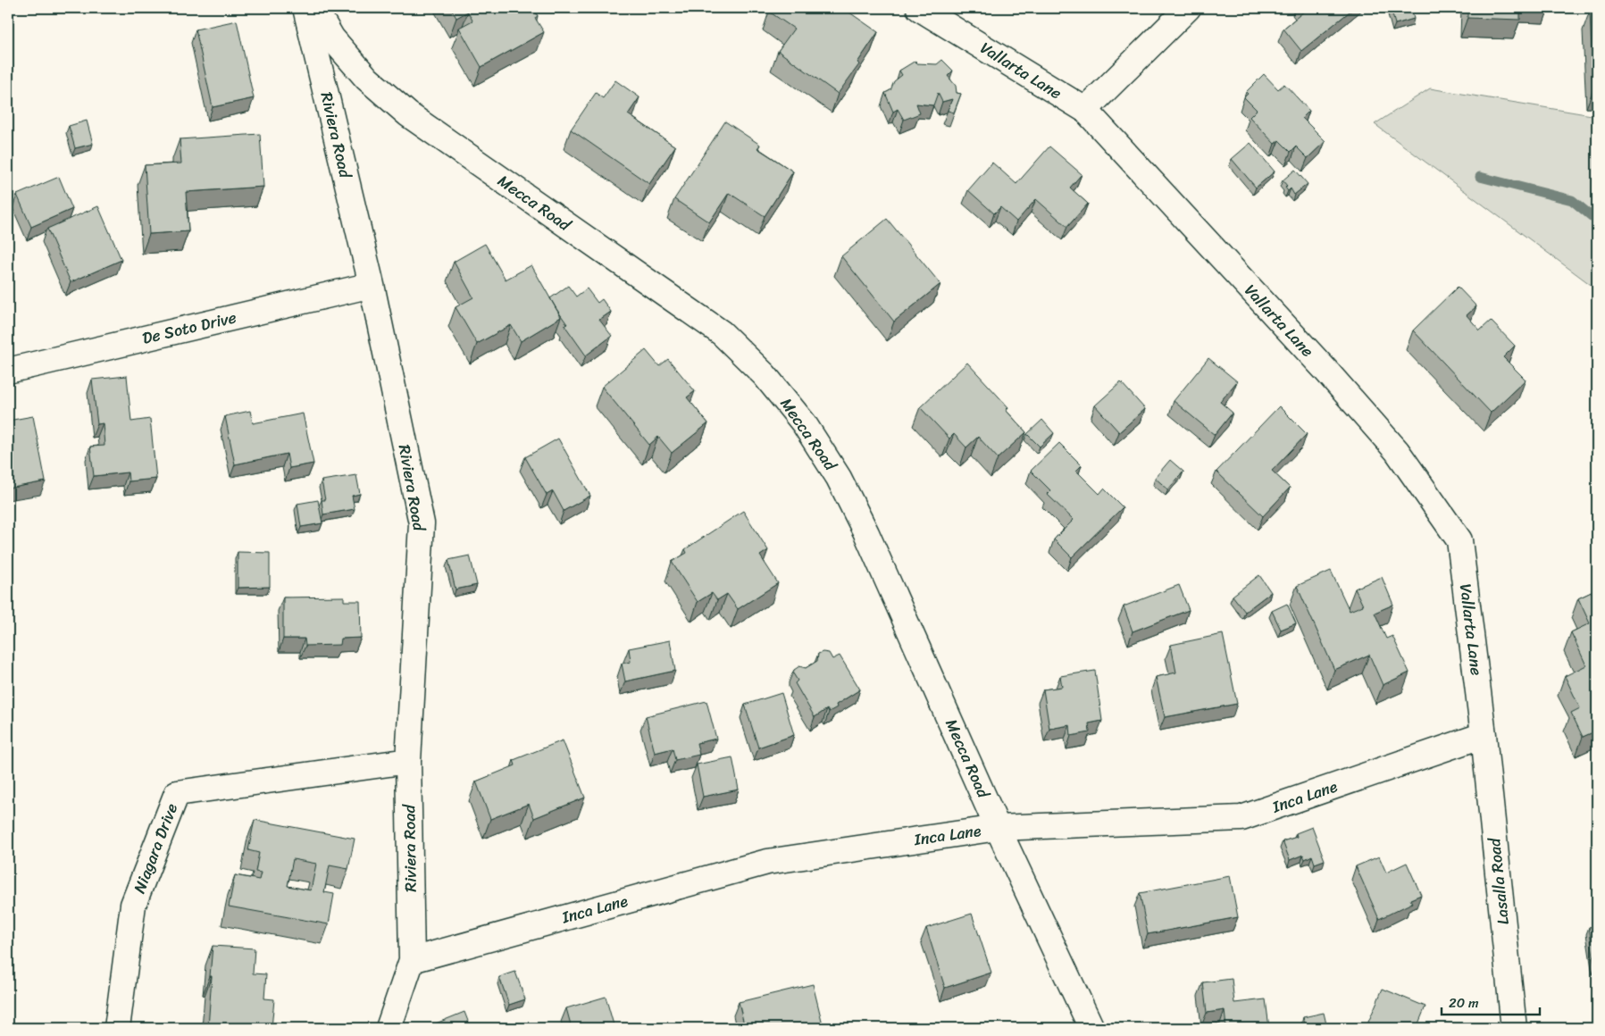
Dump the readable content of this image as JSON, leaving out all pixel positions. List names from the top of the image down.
{
  "streets": {
    "street": [
      "Vallarta Lane",
      "Riviera Road",
      "Mecca Road",
      "De Soto Drive",
      "Inca Lane",
      "Niagara Drive",
      "Lasalla Road"
    ]
  },
  "crossings": [
    ["Vallarta Lane", "Inca Lane"],
    ["Vallarta Lane", "Lasalla Road"],
    ["Riviera Road", "De Soto Drive"],
    ["Riviera Road", "Inca Lane"],
    ["Riviera Road", "Niagara Drive"],
    ["Mecca Road", "Inca Lane"],
    ["Inca Lane", "Lasalla Road"]
  ],
  "scale_bar": "20 m"
}
